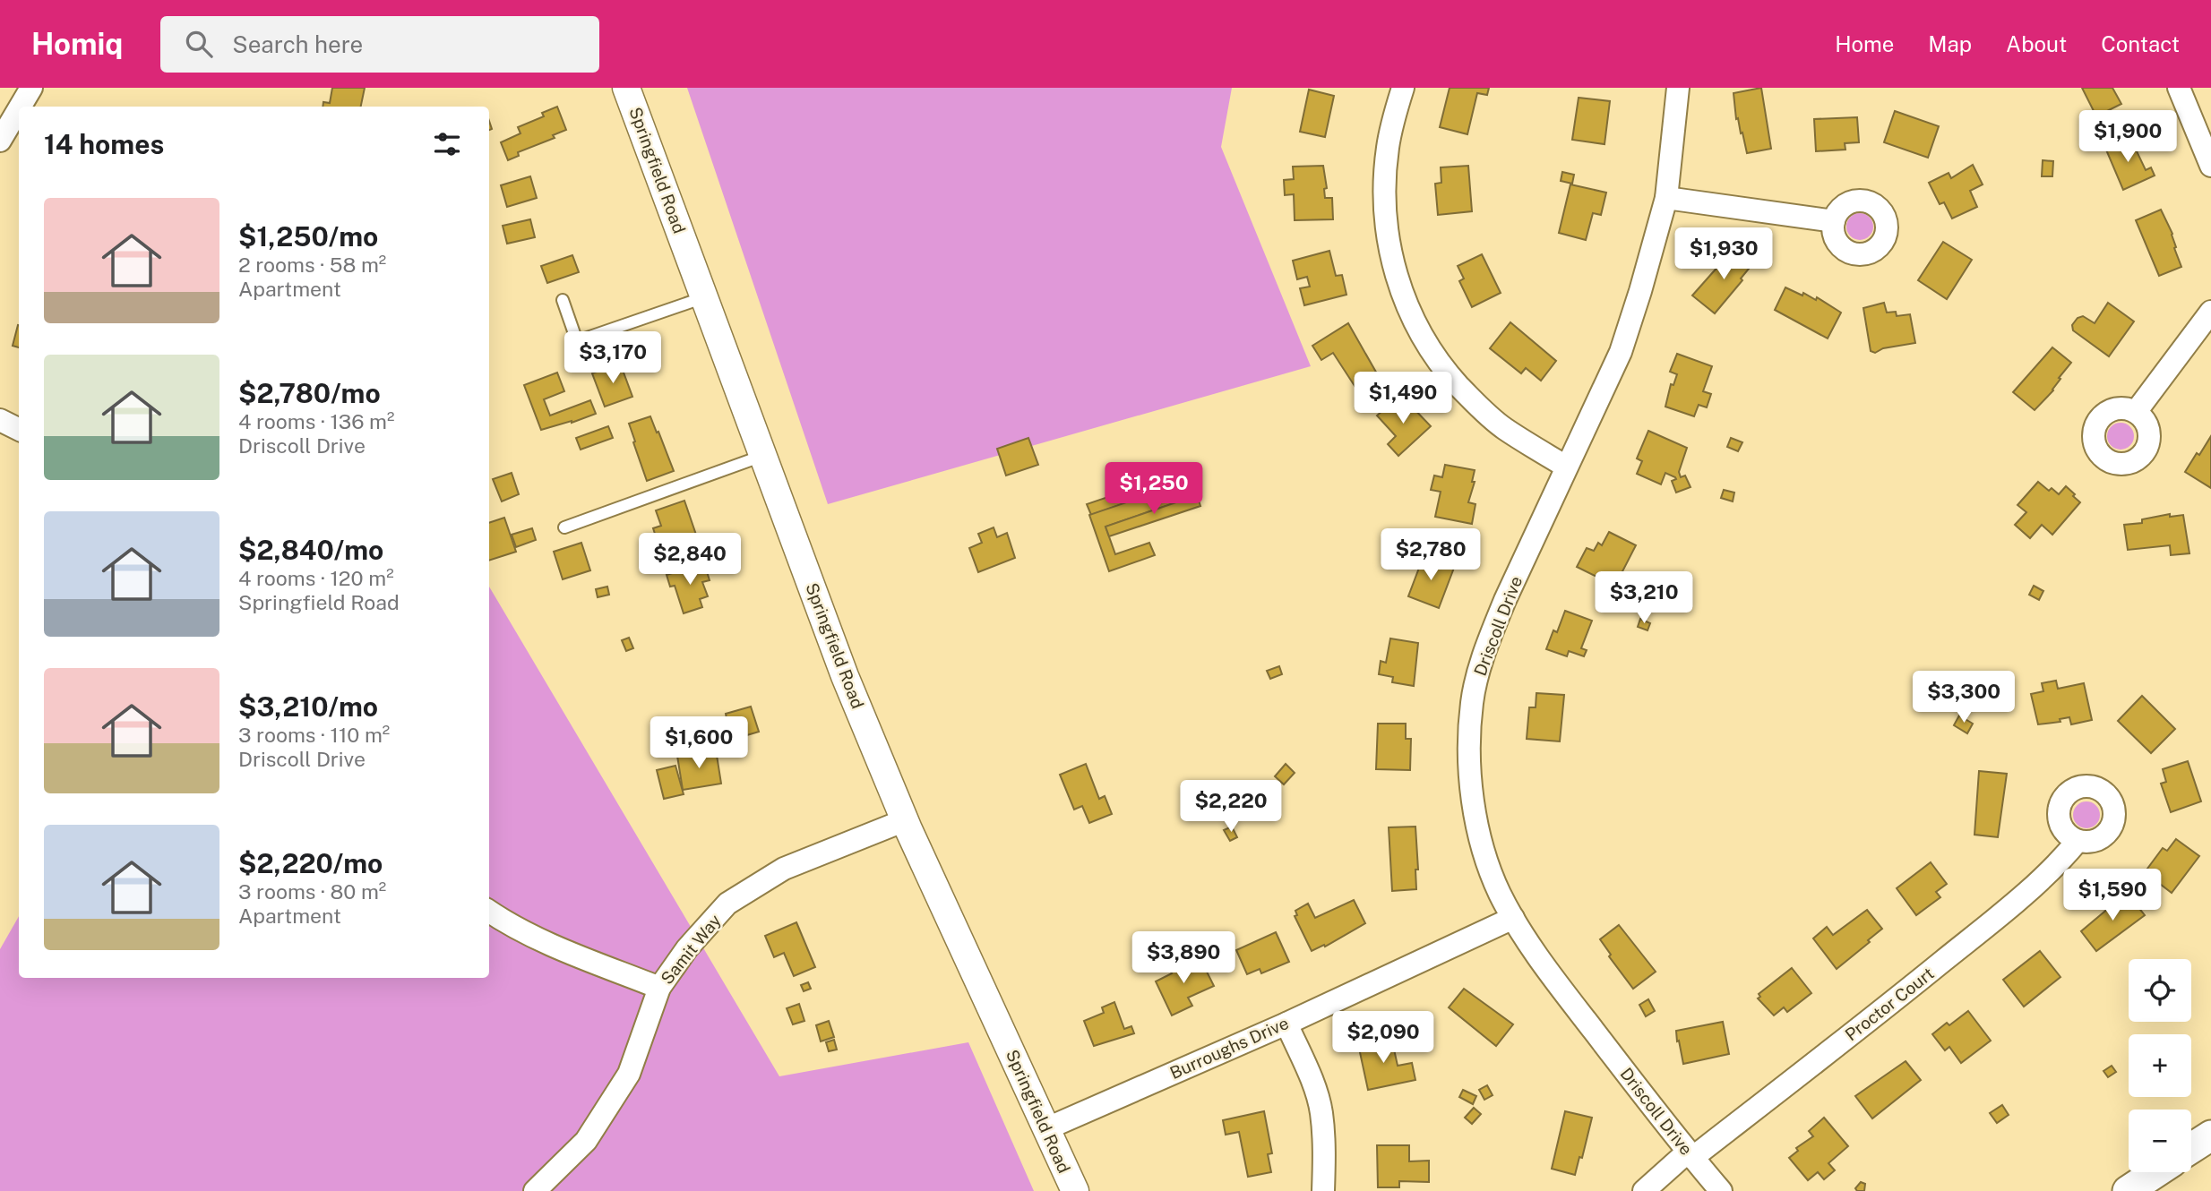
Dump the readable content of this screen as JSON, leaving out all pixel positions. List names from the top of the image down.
{
  "streets": {
    "street": [
      "Springfield Road",
      "Driscoll Drive",
      "Samit Way",
      "Proctor Court",
      "Burroughs Drive"
    ]
  },
  "crossings": [
    ["Springfield Road", "Samit Way"],
    ["Springfield Road", "Burroughs Drive"],
    ["Driscoll Drive", "Proctor Court"],
    ["Driscoll Drive", "Burroughs Drive"]
  ],
  "page": {
    "header": "Homiq",
    "search": "Search here",
    "nav": [
      "Home",
      "Map",
      "About",
      "Contact"
    ],
    "heading": "14 homes",
    "price": [
      "$1,900",
      "$1,930",
      "$3,170",
      "$1,490",
      "$1,250",
      "$2,780",
      "$2,840",
      "$3,210",
      "$3,300",
      "$1,600",
      "$2,220",
      "$1,590",
      "$3,890",
      "$2,090"
    ],
    "list": [
      {
        "name": "$1,250/mo",
        "note": "2 rooms · 58 m² · Apartment"
      },
      {
        "name": "$2,780/mo",
        "note": "4 rooms · 136 m² · Driscoll Drive"
      },
      {
        "name": "$2,840/mo",
        "note": "4 rooms · 120 m² · Springfield Road"
      },
      {
        "name": "$3,210/mo",
        "note": "3 rooms · 110 m² · Driscoll Drive"
      },
      {
        "name": "$2,220/mo",
        "note": "3 rooms · 80 m² · Apartment"
      }
    ],
    "map_buttons": ["+", "−"]
  }
}
